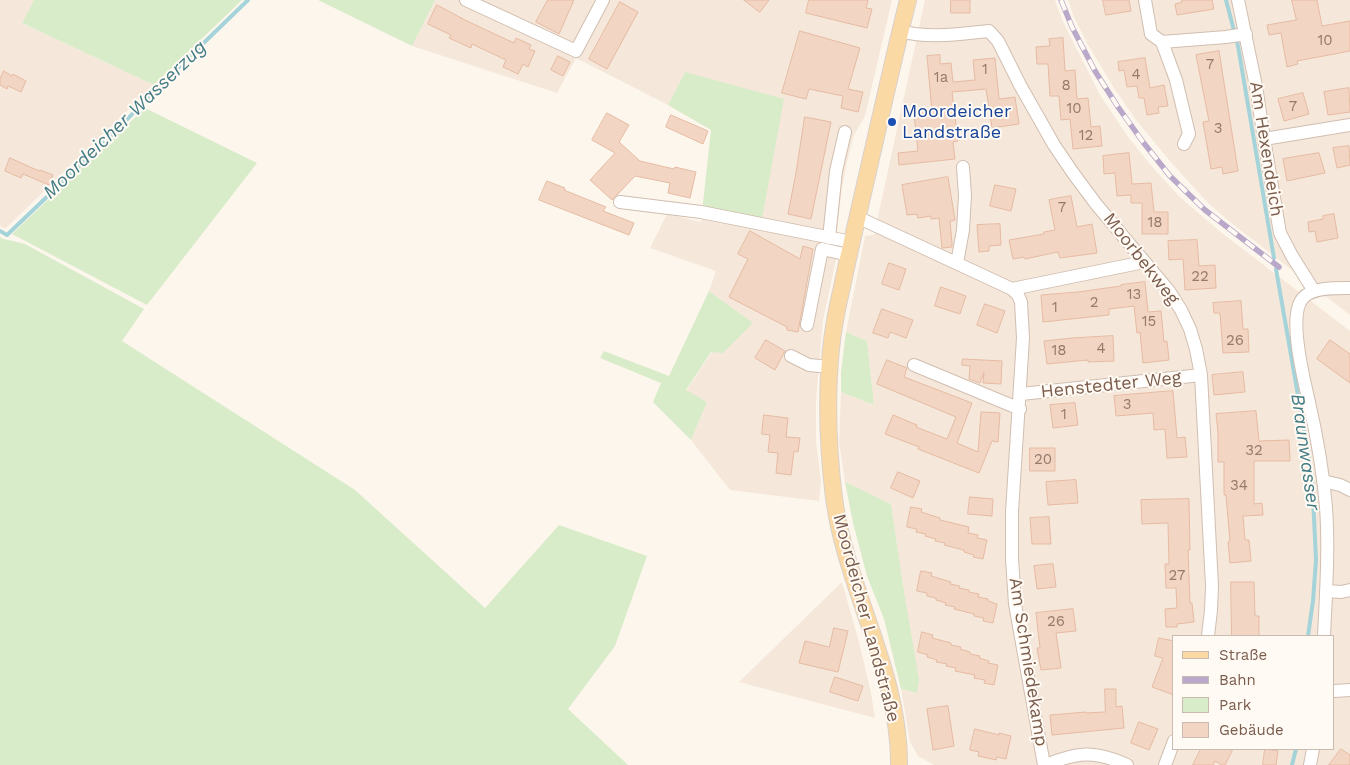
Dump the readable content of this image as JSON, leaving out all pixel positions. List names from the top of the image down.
{
  "streets": {
    "main road": ["Moordeicher Landstraße"],
    "street": [
      "Am Hexendeich",
      "Moorbekweg",
      "Henstedter Weg",
      "Am Schmiedekamp"
    ]
  },
  "crossings": [
    ["Moorbekweg", "Henstedter Weg"],
    ["Moorbekweg", "Moordeicher Landstraße"],
    ["Henstedter Weg", "Am Schmiedekamp"]
  ],
  "water": ["Moordeicher Wasserzug", "Braunwasser"],
  "places": ["Moordeicher Landstraße"],
  "house_numbers": [
    "10",
    "7",
    "1",
    "4",
    "1a",
    "8",
    "7",
    "10",
    "3",
    "12",
    "7",
    "18",
    "22",
    "13",
    "2",
    "1",
    "15",
    "26",
    "4",
    "18",
    "3",
    "1",
    "32",
    "20",
    "34",
    "27",
    "26"
  ],
  "legend": [
    "Straße",
    "Bahn",
    "Park",
    "Gebäude"
  ]
}
